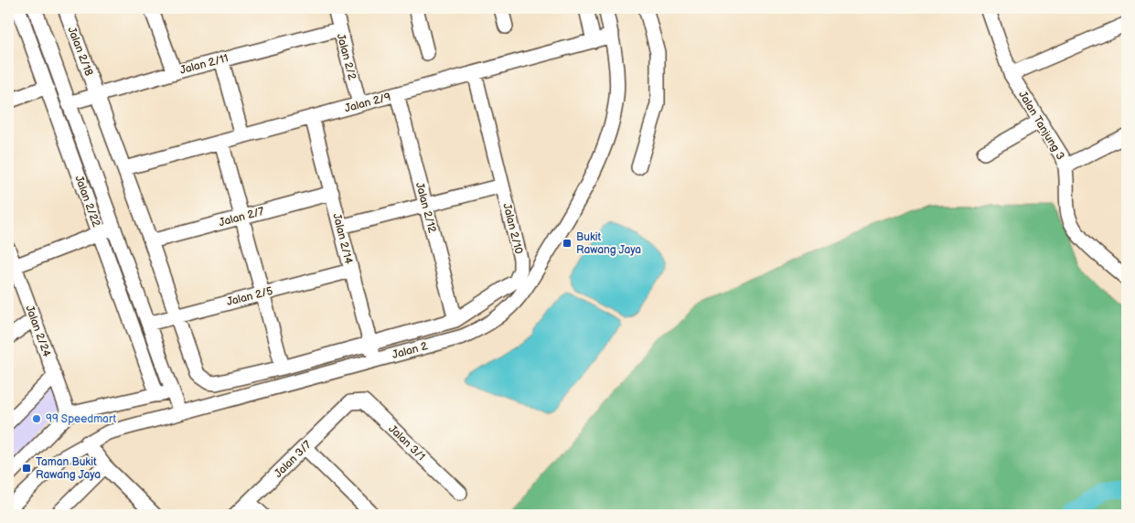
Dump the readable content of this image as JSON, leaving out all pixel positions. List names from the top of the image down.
{
  "streets": {
    "street": [
      "Jalan 2/18",
      "Jalan 2/2",
      "Jalan 2/11",
      "Jalan 2/9",
      "Jalan Tanjung 3",
      "Jalan 2/22",
      "Jalan 2/12",
      "Jalan 2/7",
      "Jalan 2/10",
      "Jalan 2/14",
      "Jalan 2/5",
      "Jalan 2/24",
      "Jalan 2",
      "Jalan 3/1",
      "Jalan 3/7"
    ]
  },
  "crossings": [
    ["Jalan 2/18", "Jalan 2/11"],
    ["Jalan 2/18", "Jalan 2/9"],
    ["Jalan 2/18", "Jalan 2/7"],
    ["Jalan 2/18", "Jalan 2/10"],
    ["Jalan 2/18", "Jalan 2/5"],
    ["Jalan 2/2", "Jalan 2/11"],
    ["Jalan 2/2", "Jalan 2/9"],
    ["Jalan 2/9", "Jalan 2/12"],
    ["Jalan 2/9", "Jalan 2/10"],
    ["Jalan 2/9", "Jalan 2/14"],
    ["Jalan 2/9", "Jalan 2"],
    ["Jalan 2/12", "Jalan 2/10"],
    ["Jalan 2/7", "Jalan 2/14"],
    ["Jalan 2/10", "Jalan 2/14"],
    ["Jalan 2/10", "Jalan 2/5"],
    ["Jalan 2/14", "Jalan 2/5"],
    ["Jalan 2/14", "Jalan 2"],
    ["Jalan 3/1", "Jalan 3/7"]
  ],
  "places": {
    "transit": ["Bukit Rawang Jaya", "Taman Bukit Rawang Jaya"],
    "other": ["99 Speedmart"]
  }
}
